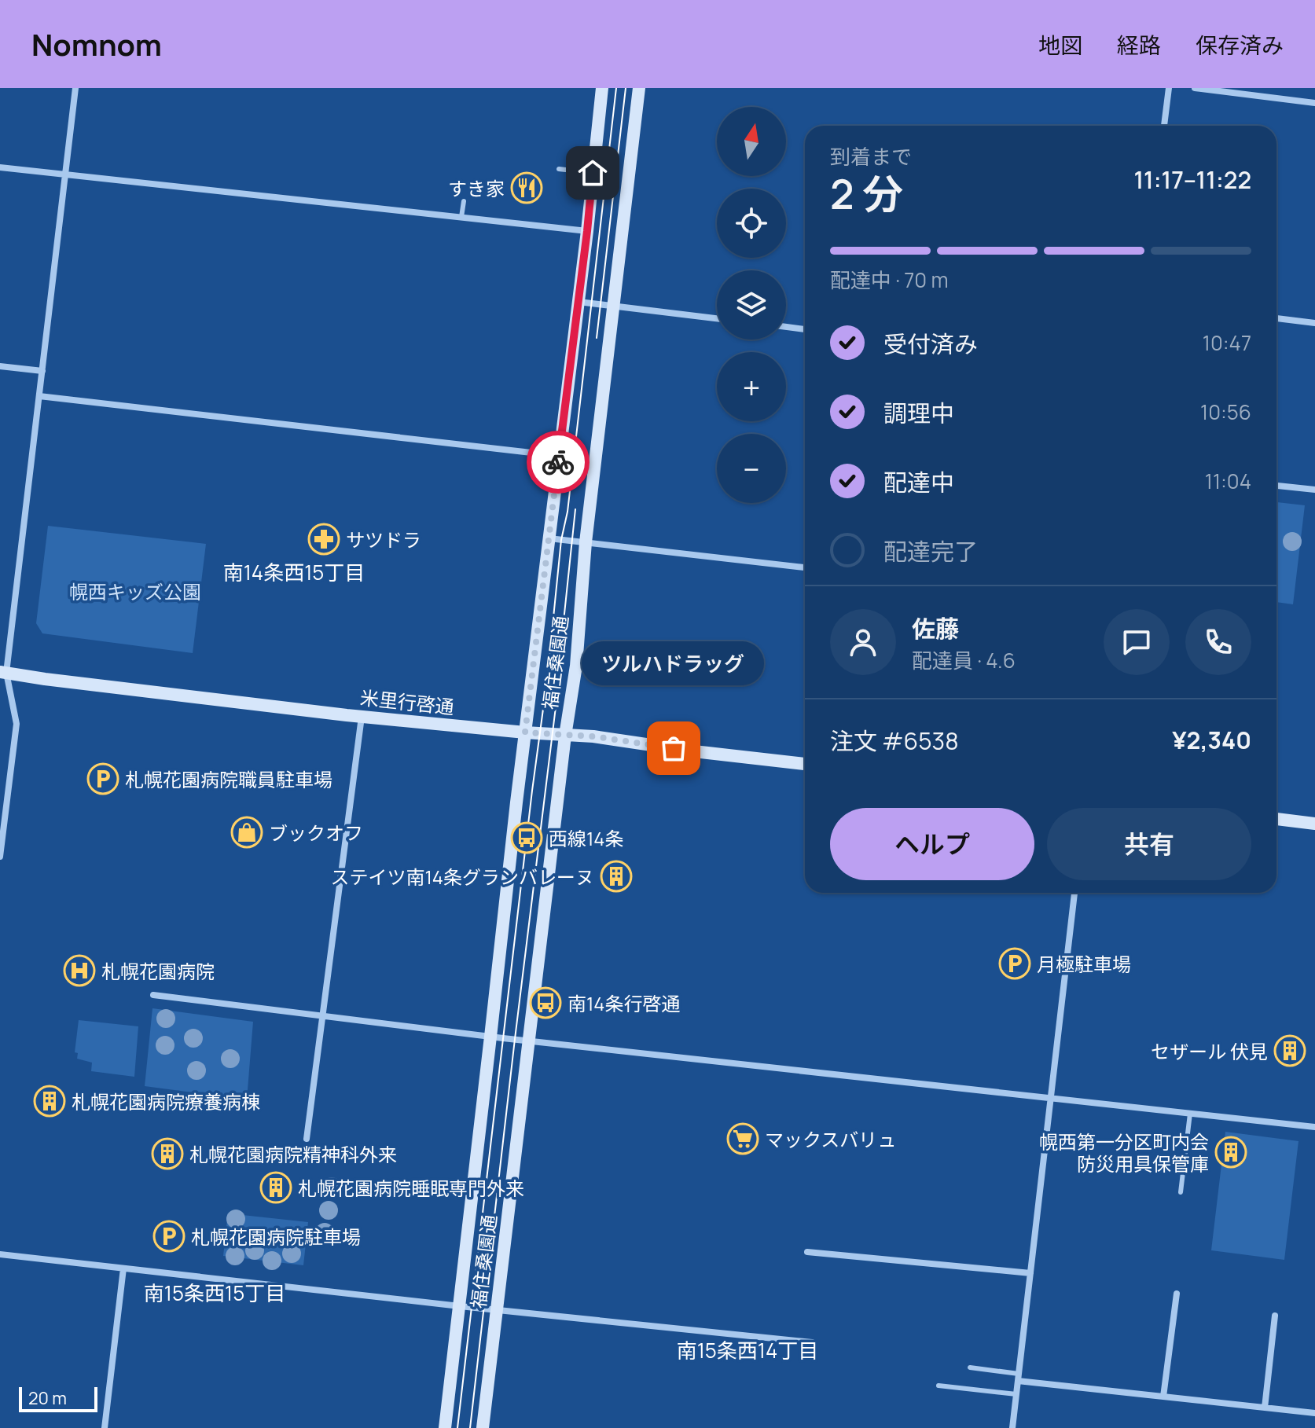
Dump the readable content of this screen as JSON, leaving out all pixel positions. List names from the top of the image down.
{
  "streets": {
    "street": ["福住桑園通", "米里行啓通"]
  },
  "crossings": [
    ["福住桑園通", "米里行啓通"]
  ],
  "districts": ["南14条西15丁目", "南15条西15丁目", "南15条西14丁目"],
  "parks": ["幌西キッズ公園"],
  "places": {
    "restaurant": ["すき家"],
    "pharmacy": ["サツドラ"],
    "other": ["ツルハドラッグ"],
    "parking": ["札幌花園病院職員駐車場", "月極駐車場", "札幌花園病院駐車場"],
    "shop": ["ブックオフ"],
    "bus stop": ["西線14条", "南14条行啓通"],
    "building": [
      "ステイツ南14条グランバレーヌ",
      "セザール 伏見",
      "札幌花園病院療養病棟",
      "幌西第一分区町内会 防災用具保管庫",
      "札幌花園病院精神科外来",
      "札幌花園病院睡眠専門外来"
    ],
    "hospital": ["札幌花園病院"],
    "supermarket": ["マックスバリュ"]
  },
  "scale_bar": "20 m",
  "north": "top",
  "page": {
    "header": "Nomnom",
    "nav": ["地図", "経路", "保存済み"],
    "map_buttons": ["+", "−"],
    "heading": ["2 分", "到着まで", "11:17–11:22"],
    "panel": [
      "佐藤",
      "配達員 · 4.6",
      "注文 #6538",
      "¥2,340"
    ],
    "bar": "配達中 · 70 m",
    "list": [
      ["受付済み", "10:47"],
      ["調理中", "10:56"],
      ["配達中", "11:04"],
      "配達完了"
    ],
    "bubble": "ツルハドラッグ",
    "buttons": ["ヘルプ", "共有"],
    "scale": "20 m"
  }
}
